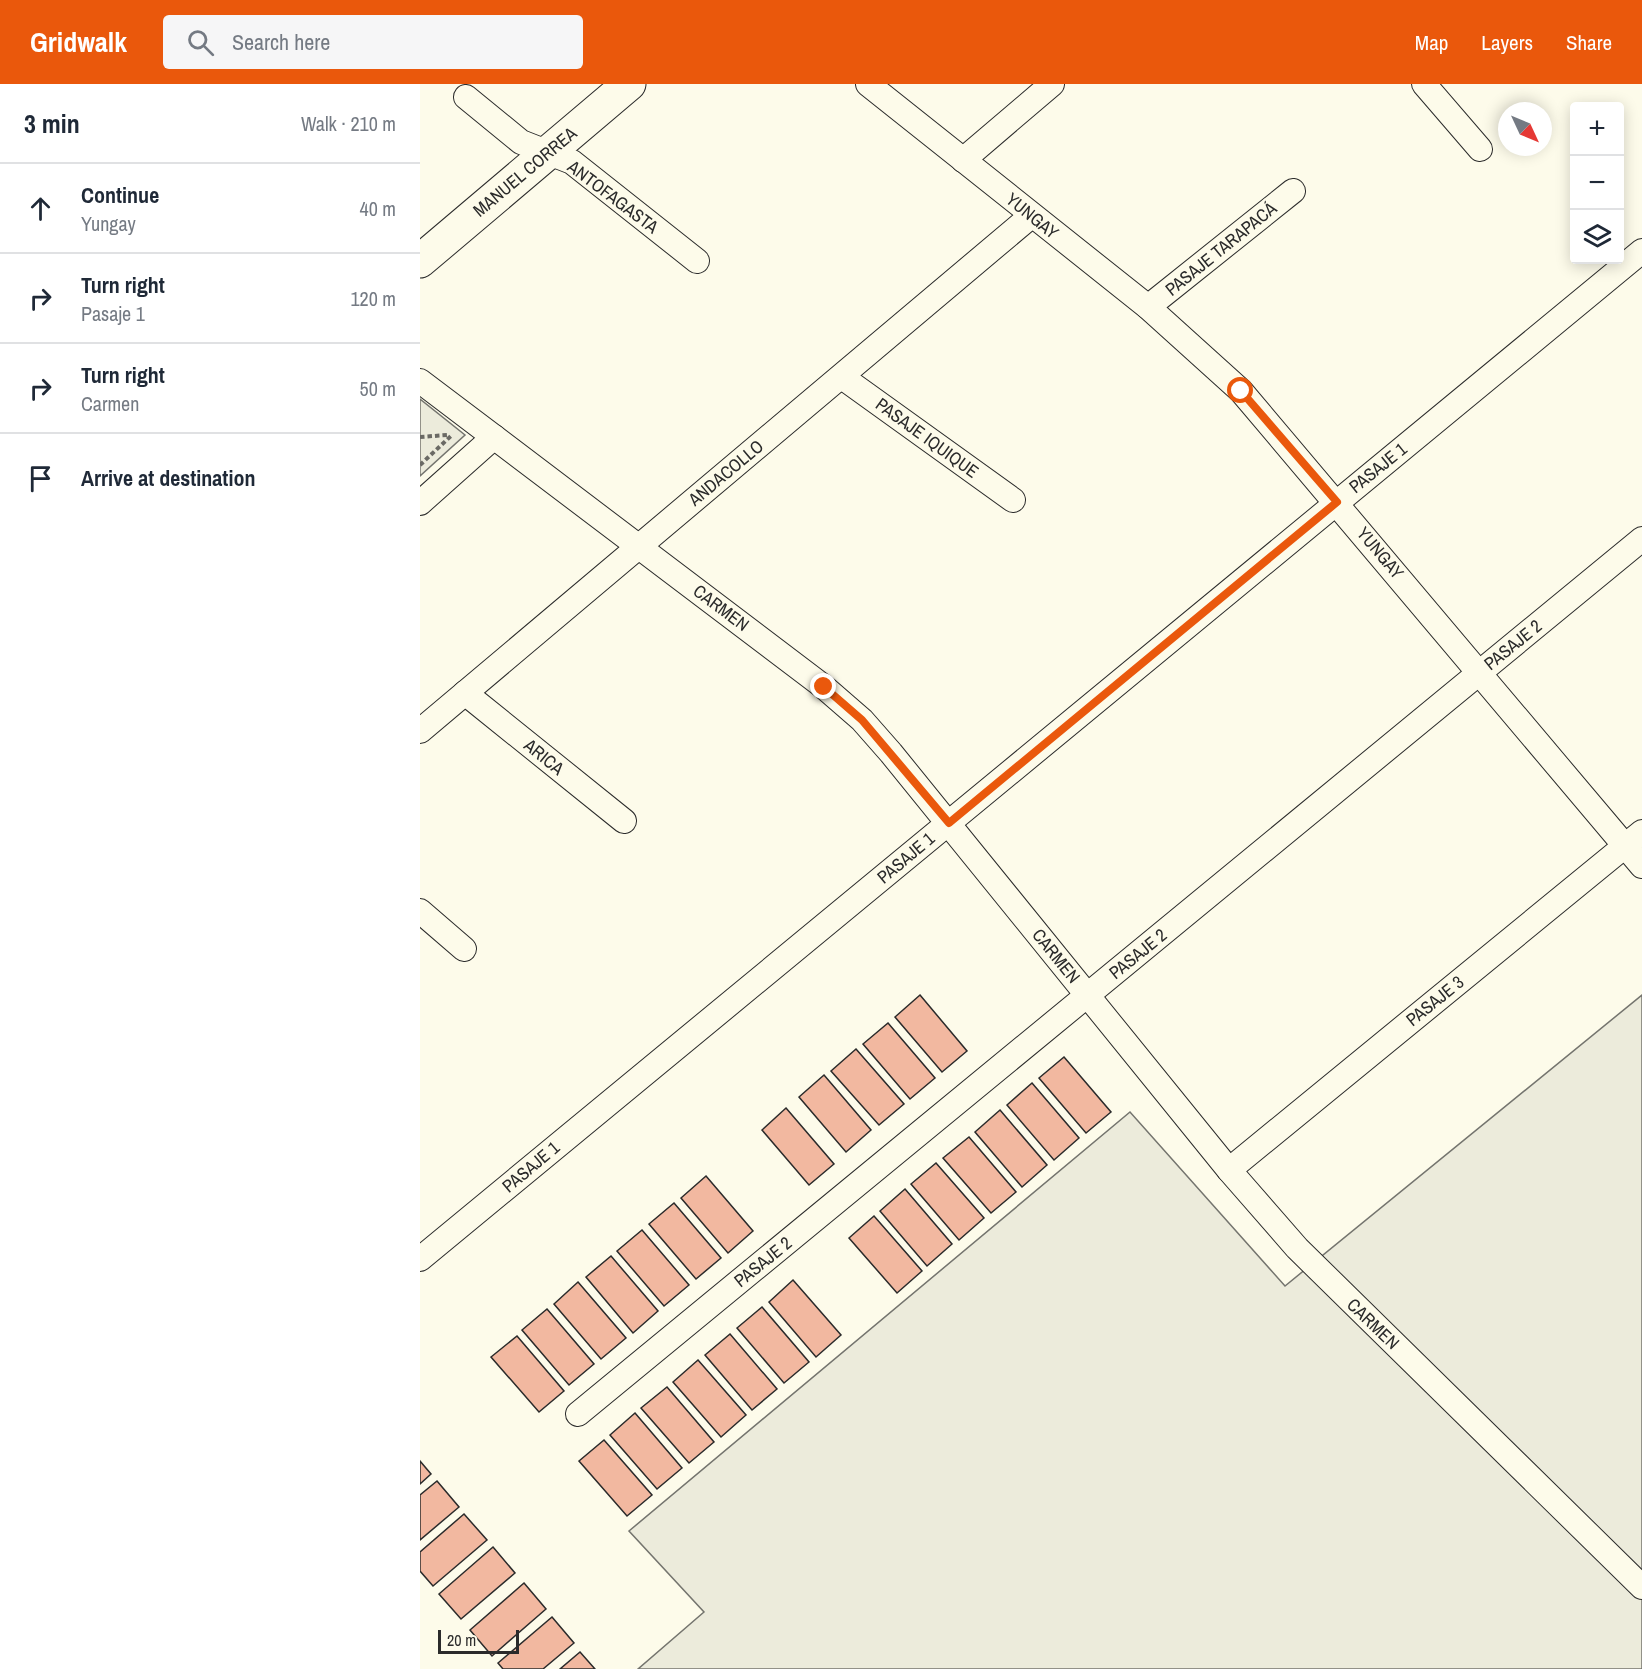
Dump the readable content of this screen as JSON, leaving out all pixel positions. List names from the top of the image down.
{
  "streets": {
    "street": [
      "MANUEL CORREA",
      "ANTOFAGASTA",
      "YUNGAY",
      "PASAJE TARAPACÁ",
      "PASAJE IQUIQUE",
      "PASAJE 1",
      "ANDACOLLO",
      "CARMEN",
      "PASAJE 2",
      "ARICA",
      "PASAJE 3"
    ]
  },
  "crossings": [
    ["MANUEL CORREA", "ANTOFAGASTA"],
    ["YUNGAY", "PASAJE TARAPACÁ"],
    ["YUNGAY", "PASAJE 1"],
    ["YUNGAY", "ANDACOLLO"],
    ["YUNGAY", "PASAJE 2"],
    ["YUNGAY", "PASAJE 3"],
    ["PASAJE IQUIQUE", "ANDACOLLO"],
    ["PASAJE 1", "CARMEN"],
    ["ANDACOLLO", "CARMEN"],
    ["ANDACOLLO", "ARICA"],
    ["CARMEN", "PASAJE 2"],
    ["CARMEN", "PASAJE 3"]
  ],
  "scale_bar": "20 m",
  "north": "bottom right",
  "page": {
    "header": "Gridwalk",
    "search": "Search here",
    "nav": ["Map", "Layers", "Share"],
    "heading": ["3 min", "Walk · 210 m"],
    "map_buttons": ["+", "−"],
    "list": [
      ["Continue", "Yungay", "40 m"],
      ["Turn right", "Pasaje 1", "120 m"],
      ["Turn right", "Carmen", "50 m"],
      "Arrive at destination"
    ],
    "scale": "20 m"
  }
}
